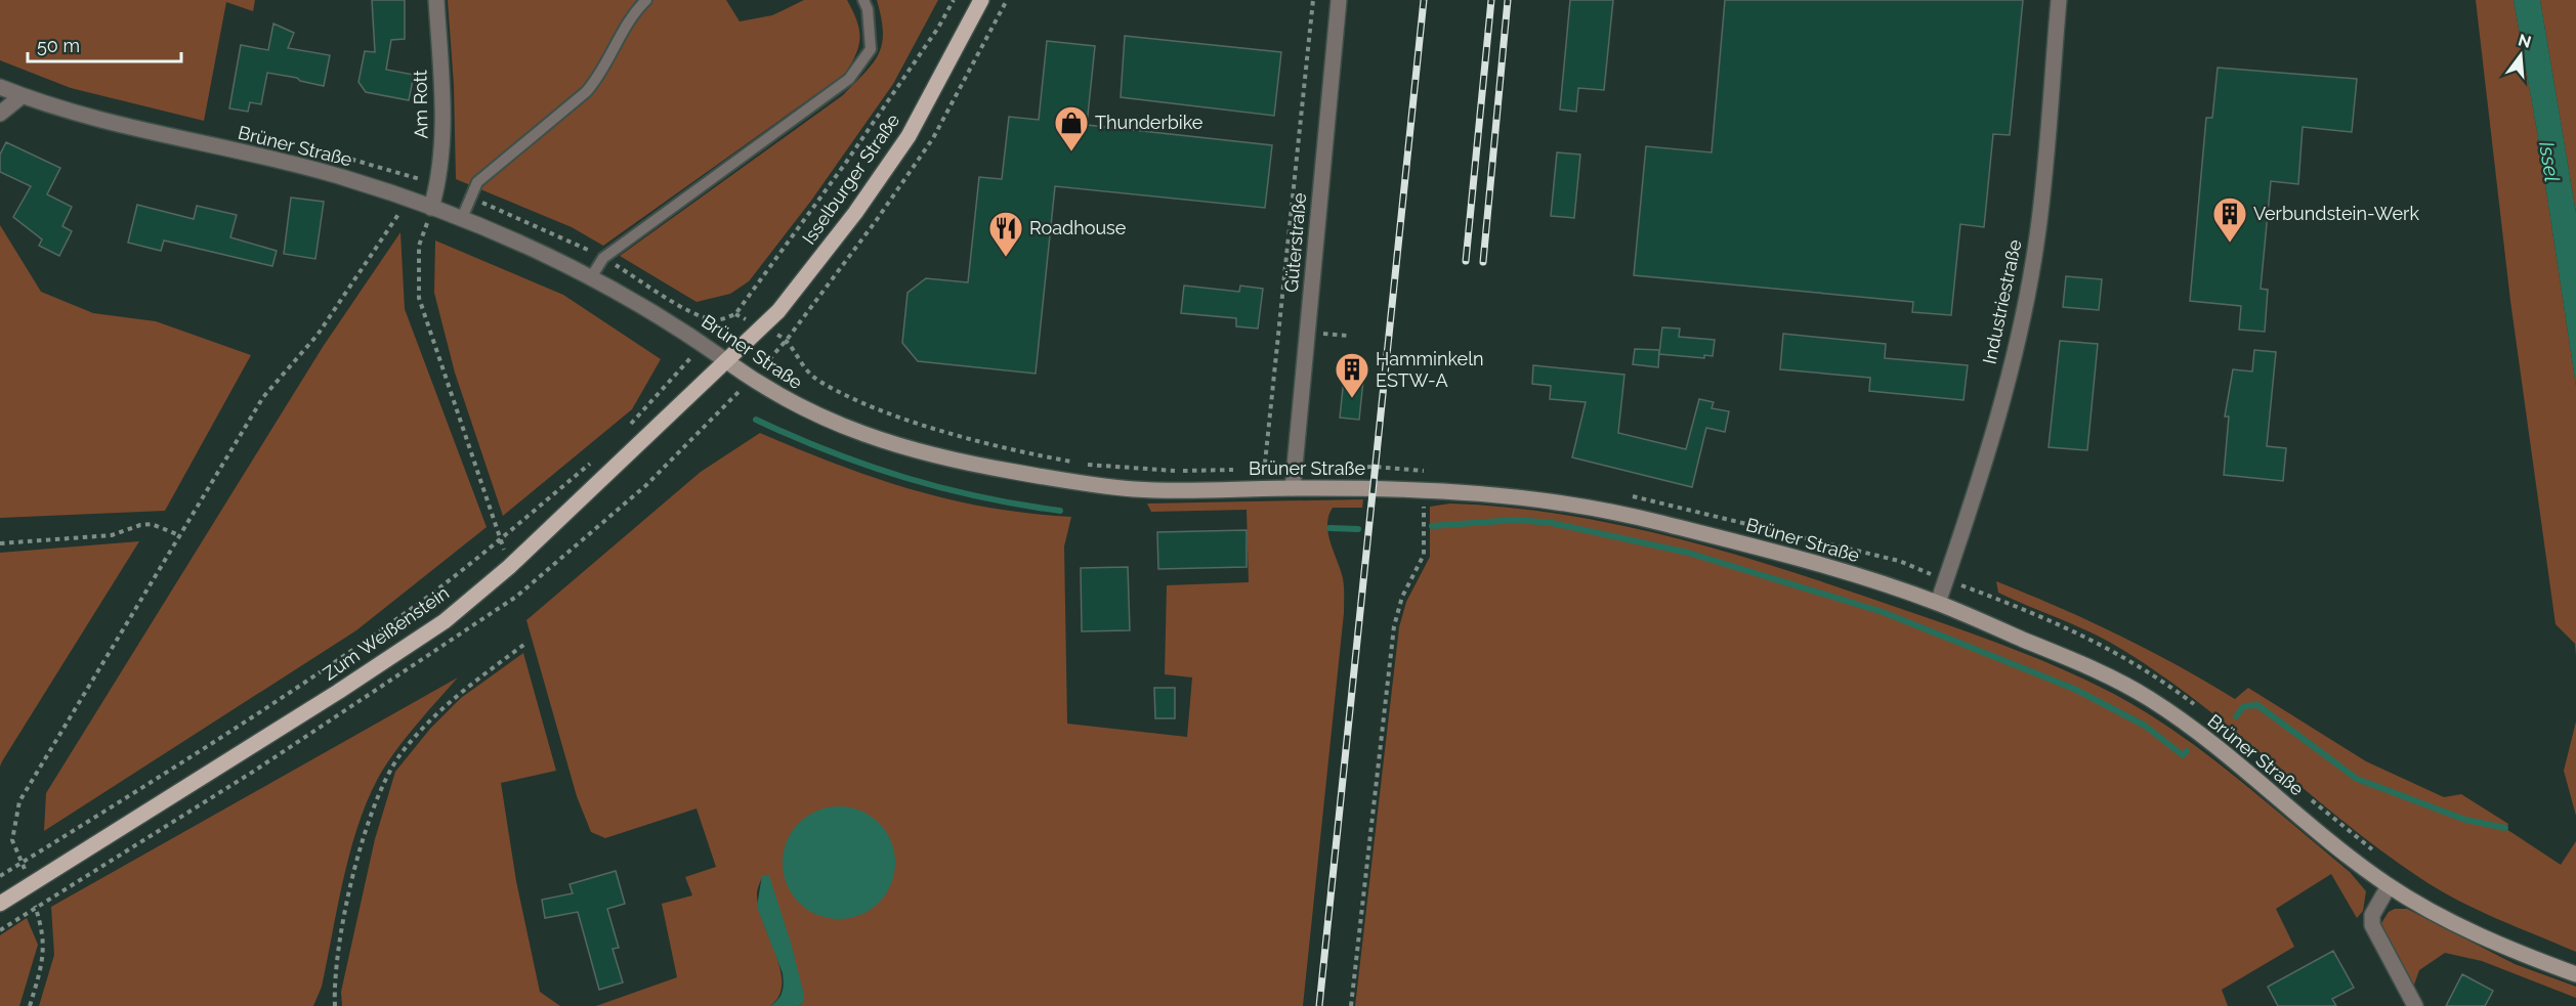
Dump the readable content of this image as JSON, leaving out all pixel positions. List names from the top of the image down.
{
  "streets": {
    "main road": ["Brüner Straße", "Isselburger Straße", "Zum Weißenstein"],
    "street": ["Am Rott", "Güterstraße", "Industriestraße"]
  },
  "crossings": [
    ["Am Rott", "Brüner Straße"],
    ["Brüner Straße", "Isselburger Straße"],
    ["Brüner Straße", "Güterstraße"],
    ["Brüner Straße", "Industriestraße"],
    ["Brüner Straße", "Zum Weißenstein"],
    ["Isselburger Straße", "Zum Weißenstein"]
  ],
  "water": ["Issel"],
  "places": {
    "shop": ["Thunderbike"],
    "building": ["Verbundstein-Werk", "Hamminkeln ESTW-A"],
    "restaurant": ["Roadhouse"]
  },
  "scale_bar": "50 m",
  "north": "top"
}
